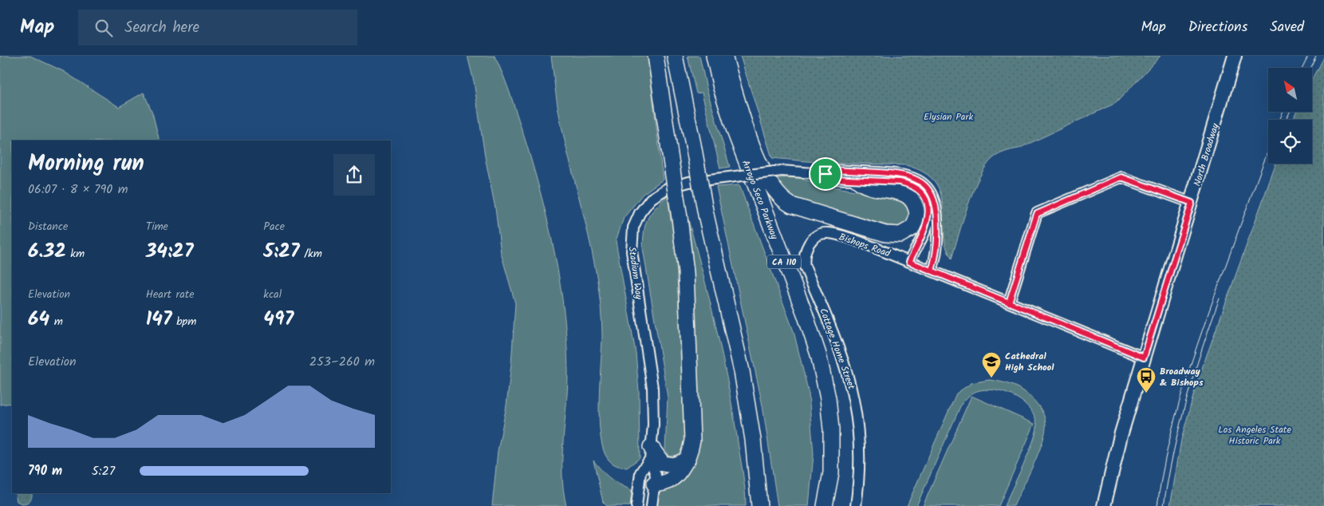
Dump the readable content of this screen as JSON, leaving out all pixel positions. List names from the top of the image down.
{
  "streets": {
    "highway": ["Arroyo Seco Parkway", "CA 110"],
    "main road": ["North Broadway"],
    "street": ["Bishops Road", "Stadium Way", "Cottage Home Street"]
  },
  "crossings": [
    ["North Broadway", "Bishops Road"],
    ["Bishops Road", "Stadium Way"],
    ["Bishops Road", "Cottage Home Street"]
  ],
  "parks": ["Elysian Park", "Los Angeles State Historic Park"],
  "places": {
    "school or university": ["Cathedral High School"],
    "bus stop": ["Broadway & Bishops"]
  },
  "north": "top left",
  "page": {
    "header": "Map",
    "search": "Search here",
    "nav": ["Map", "Directions", "Saved"],
    "heading": ["Morning run", "06:07 · 8 × 790 m"],
    "stats": [
      ["Distance", "6.32 km"],
      ["Time", "34:27"],
      ["Pace", "5:27 /km"],
      ["Elevation", "64 m"],
      ["Heart rate", "147 bpm"],
      ["kcal", "497"]
    ],
    "chart": ["Elevation", "253–260 m"],
    "list": [
      {
        "name": "790 m",
        "note": "5:27"
      }
    ]
  }
}
